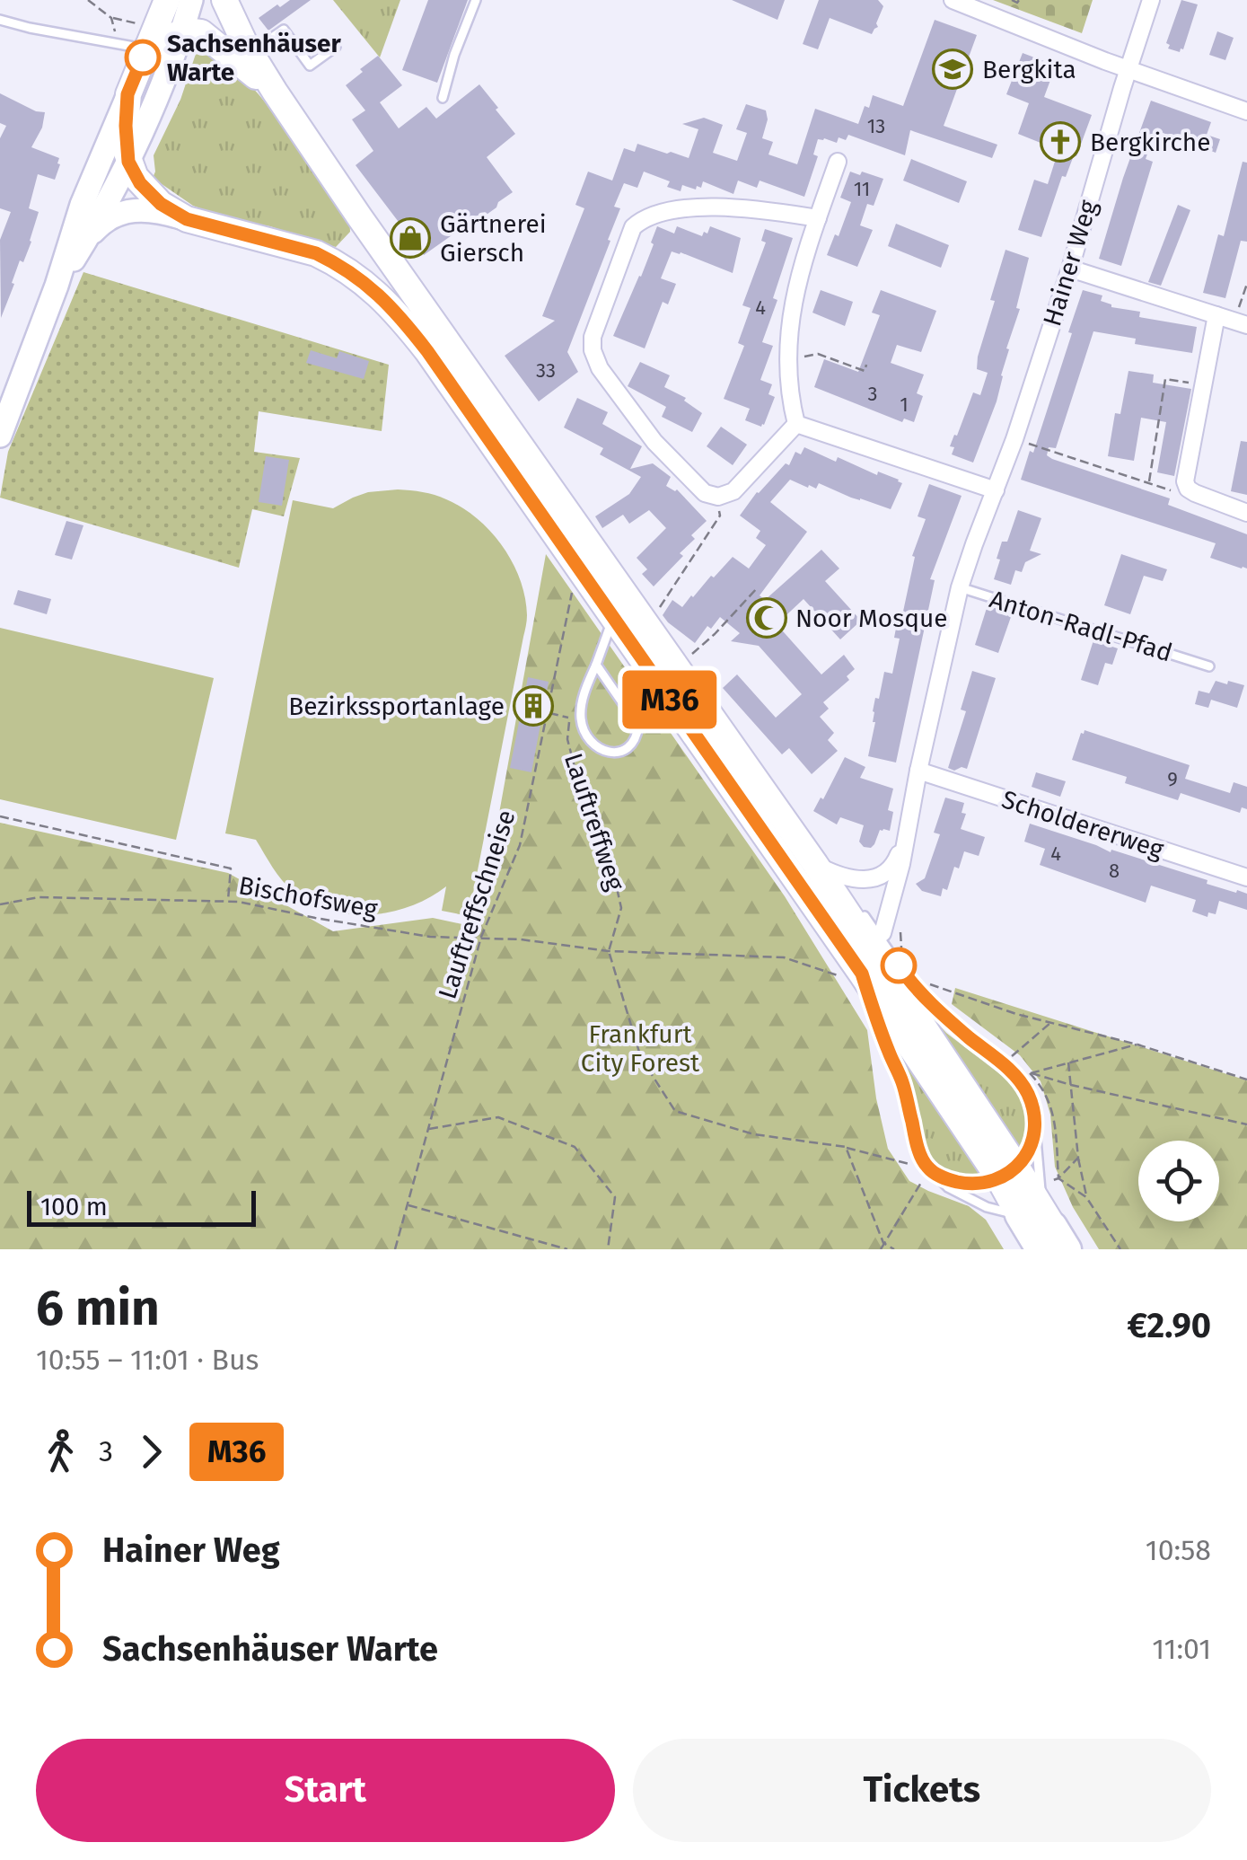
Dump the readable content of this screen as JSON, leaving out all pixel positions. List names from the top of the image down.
{
  "streets": {
    "street": ["Hainer Weg", "Scholdererweg"],
    "lane": ["Anton-Radl-Pfad", "Lauftreffweg"],
    "path": ["Bischofsweg", "Lauftreffschneise"]
  },
  "crossings": [
    ["Hainer Weg", "Anton-Radl-Pfad"],
    ["Hainer Weg", "Scholdererweg"],
    ["Lauftreffweg", "Bischofsweg"],
    ["Lauftreffweg", "Lauftreffschneise"],
    ["Bischofsweg", "Lauftreffschneise"]
  ],
  "parks": ["Frankfurt City Forest"],
  "places": {
    "other": ["Sachsenhäuser Warte"],
    "school or university": ["Bergkita"],
    "church": ["Bergkirche"],
    "shop": ["Gärtnerei Giersch"],
    "mosque": ["Noor Mosque"],
    "building": ["Bezirkssportanlage"]
  },
  "lines": ["bus line M36"],
  "house_numbers": [
    "13",
    "11",
    "4",
    "33",
    "3",
    "1",
    "9",
    "4",
    "8"
  ],
  "scale_bar": "100 m",
  "page": {
    "on_map": "M36",
    "scale": "100 m",
    "heading": ["6 min", "10:55 – 11:01 · Bus", "€2.90"],
    "legs": ["3", "M36"],
    "list": [
      {
        "name": "Hainer Weg",
        "value": "10:58"
      },
      {
        "name": "Sachsenhäuser Warte",
        "value": "11:01"
      }
    ],
    "buttons": ["Start", "Tickets"]
  }
}
